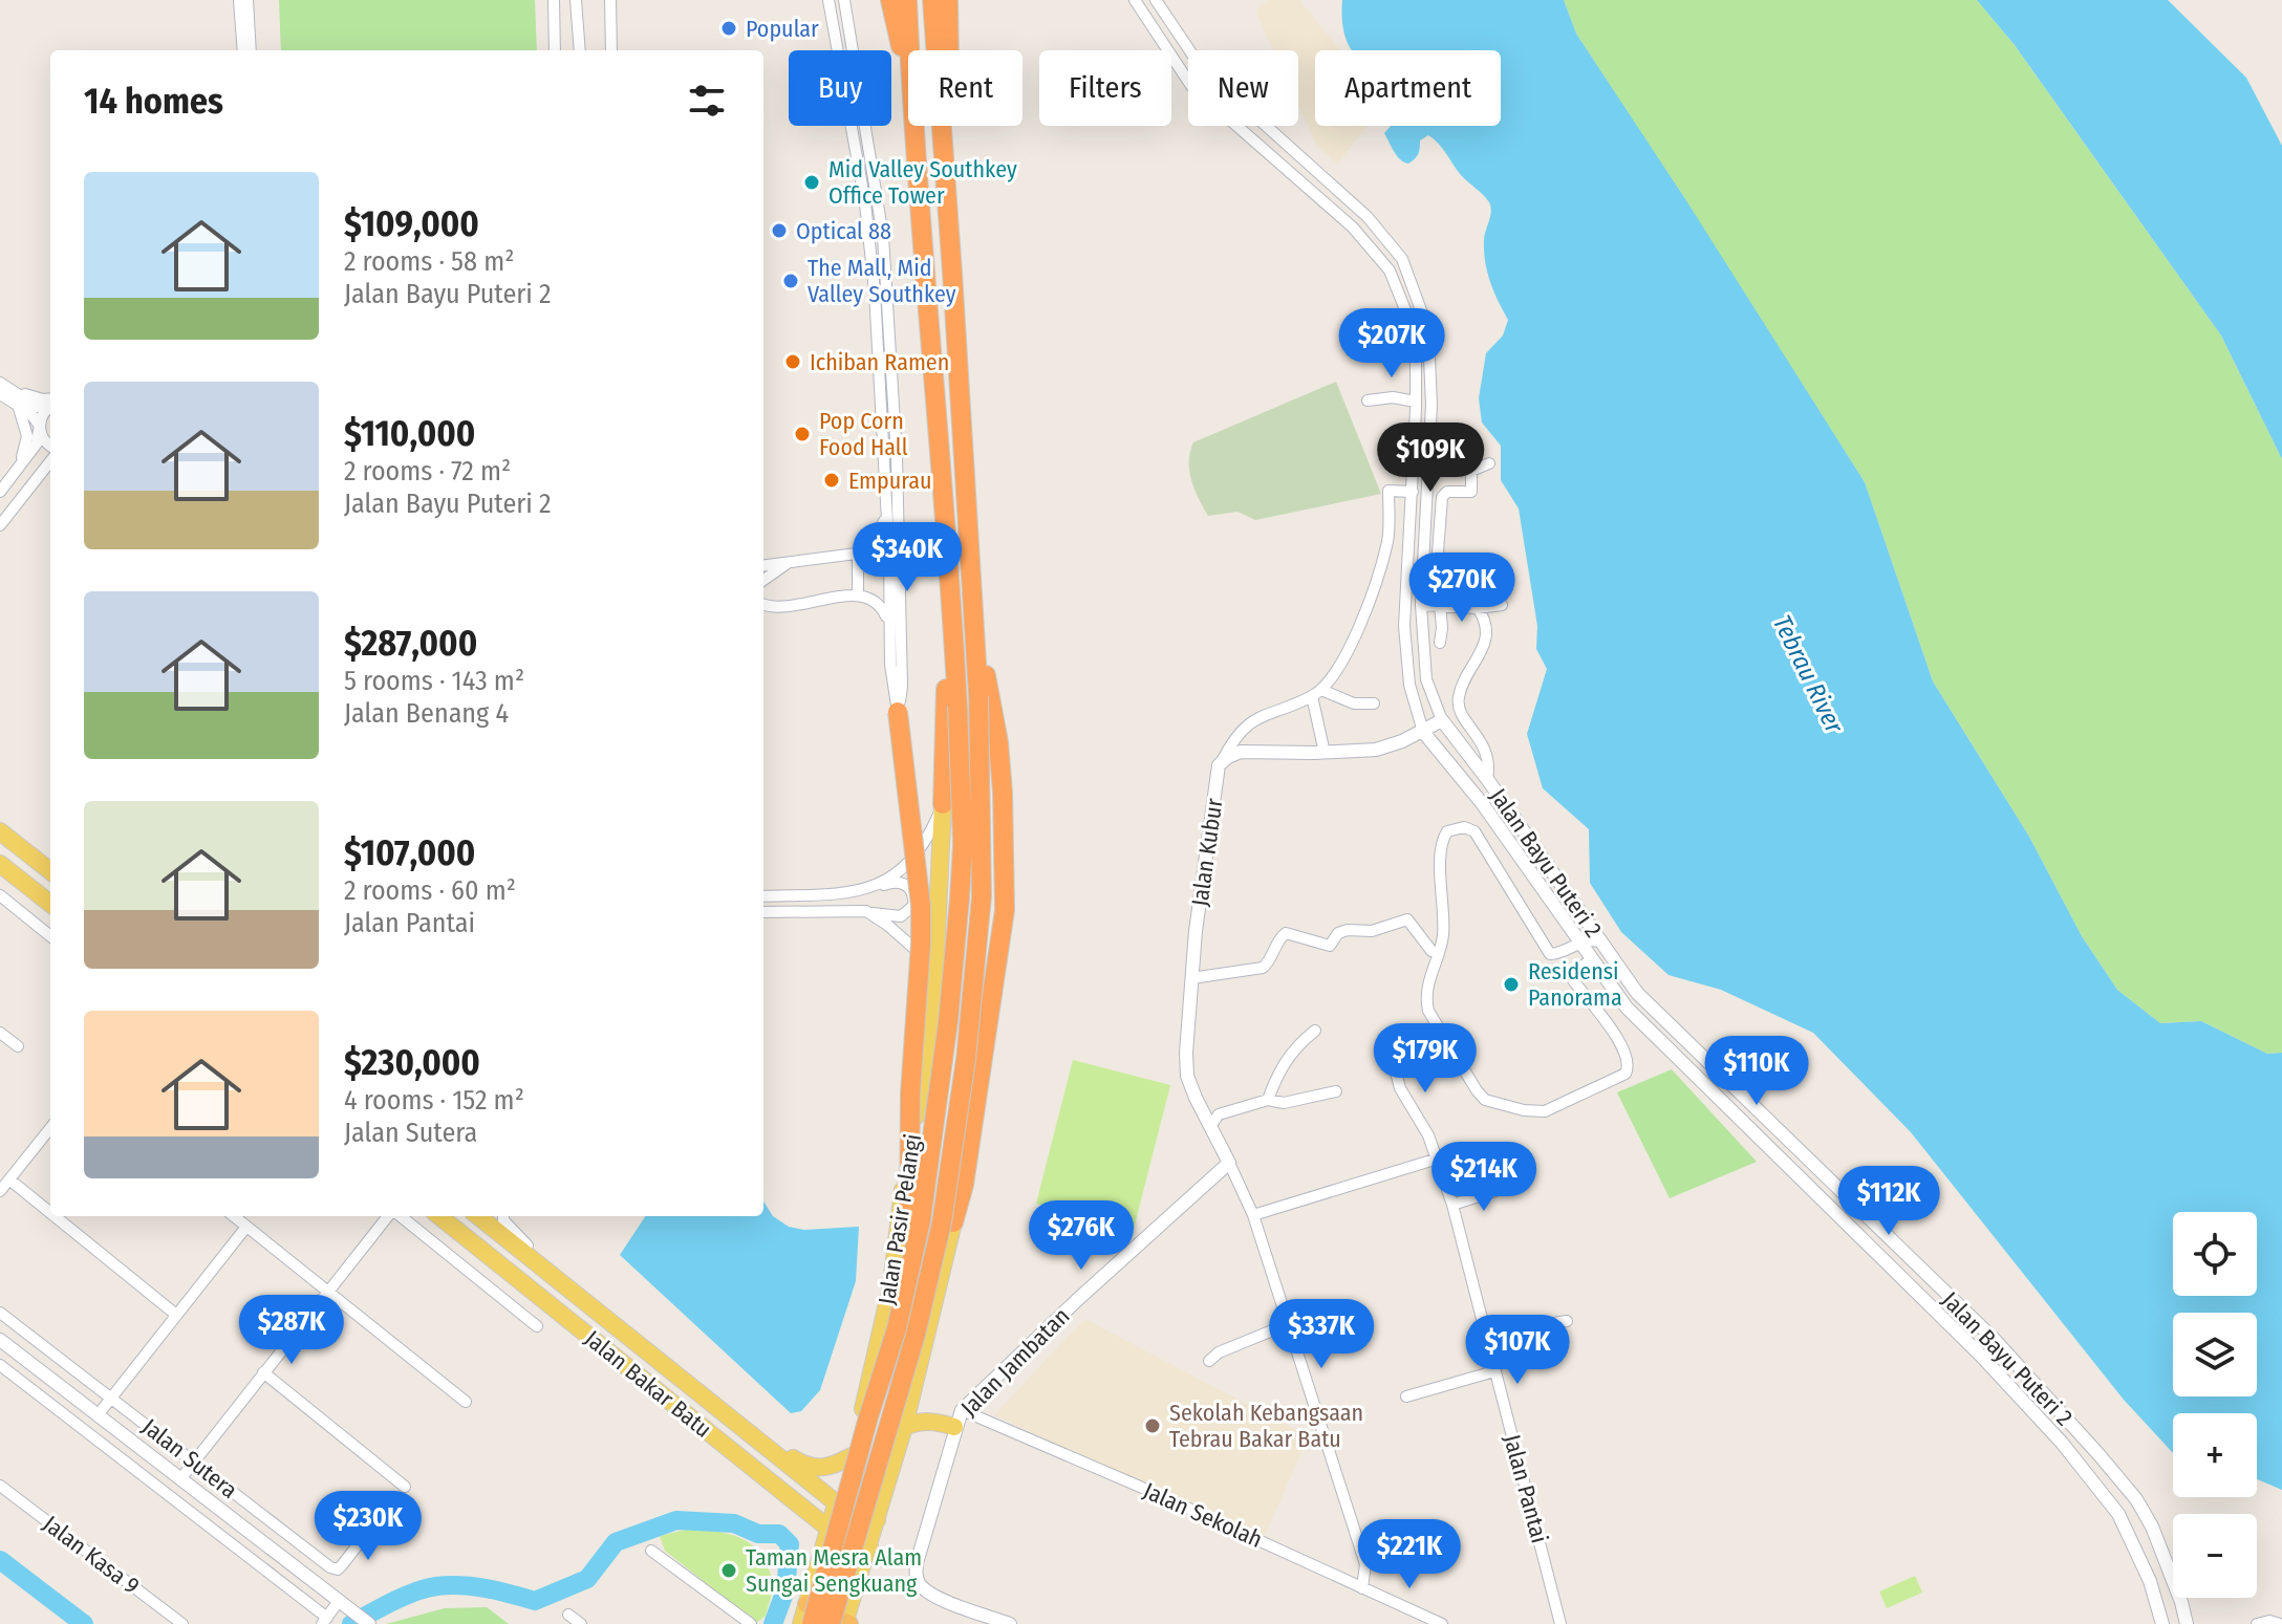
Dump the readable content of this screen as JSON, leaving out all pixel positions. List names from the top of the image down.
{
  "streets": {
    "main road": ["Jalan Pasir Pelangi", "Jalan Bakar Batu"],
    "street": [
      "Jalan Kubur",
      "Jalan Bayu Puteri 2",
      "Jalan Jambatan",
      "Jalan Sutera",
      "Jalan Pantai",
      "Jalan Sekolah",
      "Jalan Kasa 9"
    ]
  },
  "crossings": [
    ["Jalan Kubur", "Jalan Bayu Puteri 2"],
    ["Jalan Kubur", "Jalan Jambatan"],
    ["Jalan Pasir Pelangi", "Jalan Bakar Batu"],
    ["Jalan Jambatan", "Jalan Sekolah"]
  ],
  "water": ["Tebrau River"],
  "places": [
    "Popular",
    "Mid Valley Southkey Office Tower",
    "Optical 88",
    "The Mall, Mid Valley Southkey",
    "Ichiban Ramen",
    "Pop Corn Food Hall",
    "Empurau",
    "Residensi Panorama",
    "Sekolah Kebangsaan Tebrau Bakar Batu",
    "Taman Mesra Alam Sungai Sengkuang"
  ],
  "page": {
    "chip": [
      "Buy",
      "Rent",
      "Filters",
      "New",
      "Apartment"
    ],
    "heading": "14 homes",
    "list": [
      {
        "name": "$109,000",
        "note": "2 rooms · 58 m² · Jalan Bayu Puteri 2"
      },
      {
        "name": "$110,000",
        "note": "2 rooms · 72 m² · Jalan Bayu Puteri 2"
      },
      {
        "name": "$287,000",
        "note": "5 rooms · 143 m² · Jalan Benang 4"
      },
      {
        "name": "$107,000",
        "note": "2 rooms · 60 m² · Jalan Pantai"
      },
      {
        "name": "$230,000",
        "note": "4 rooms · 152 m² · Jalan Sutera"
      }
    ],
    "price": [
      "$207K",
      "$109K",
      "$340K",
      "$270K",
      "$179K",
      "$110K",
      "$214K",
      "$112K",
      "$276K",
      "$287K",
      "$337K",
      "$107K",
      "$230K",
      "$221K"
    ],
    "map_buttons": ["+", "−"]
  }
}
